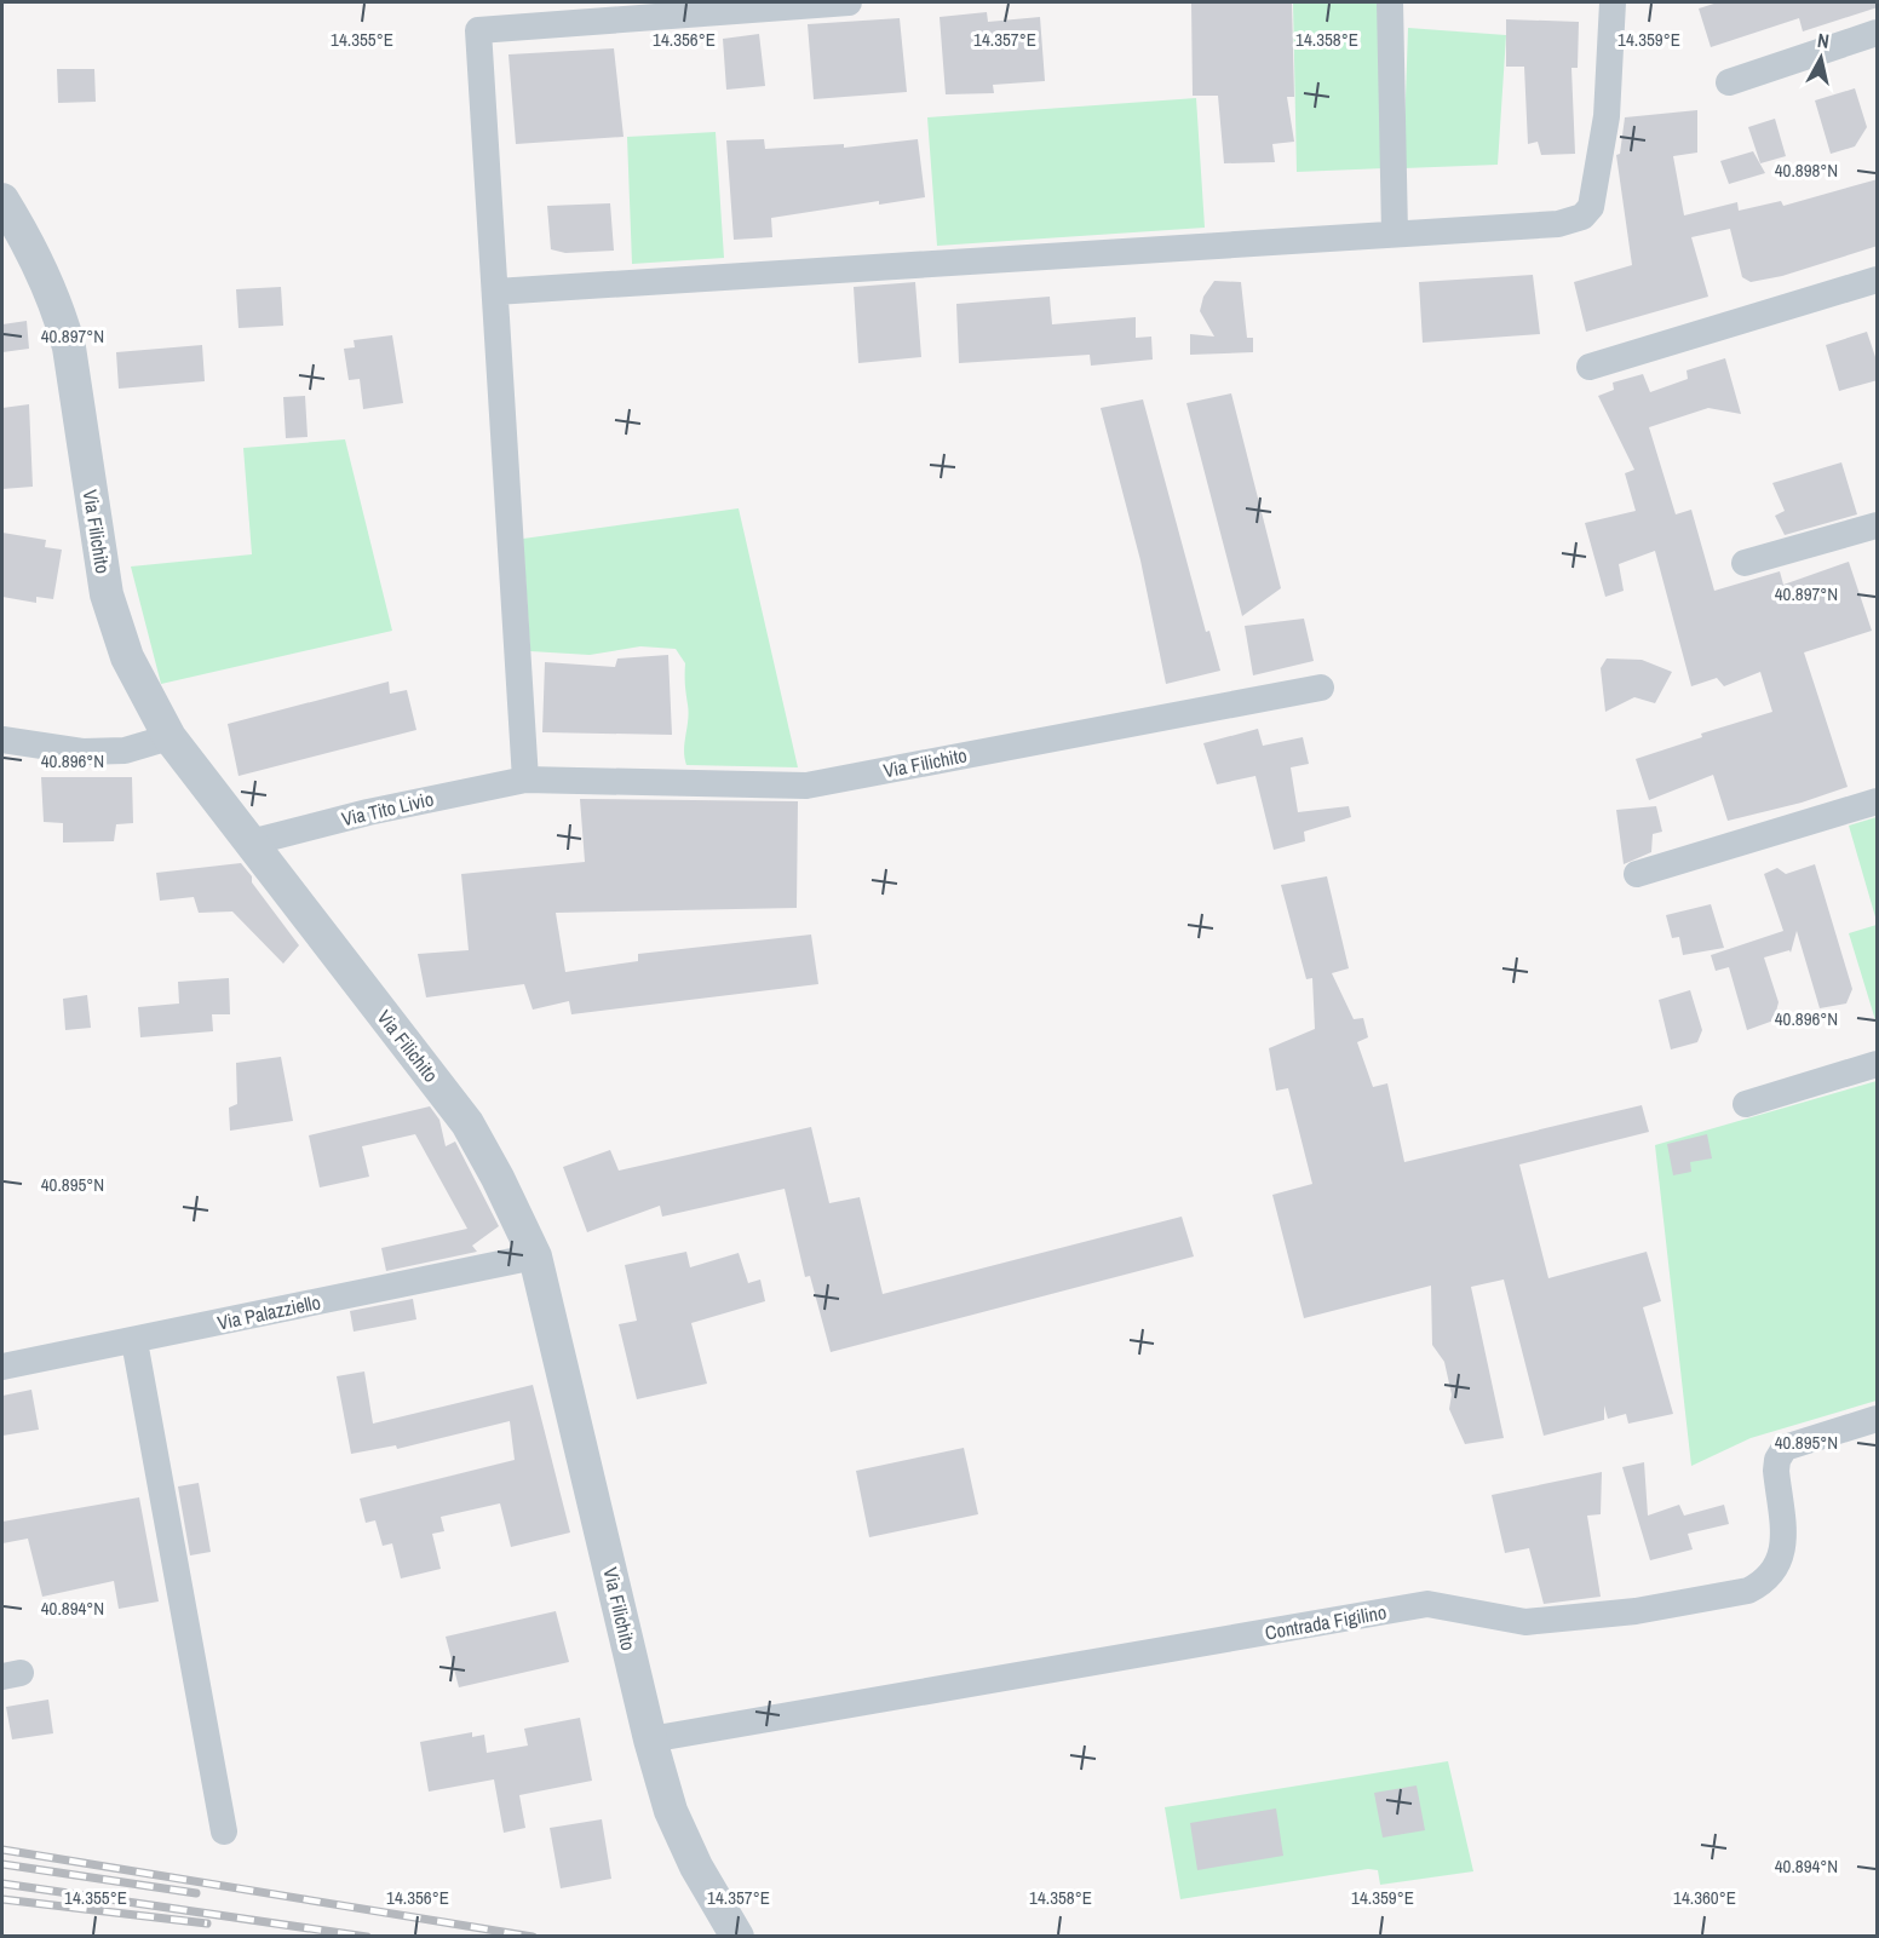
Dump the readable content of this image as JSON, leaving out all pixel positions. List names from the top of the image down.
{
  "streets": {
    "street": [
      "Via Filichito",
      "Via Tito Livio",
      "Via Palazziello",
      "Contrada Figilino"
    ]
  },
  "crossings": [
    ["Via Filichito", "Via Tito Livio"],
    ["Via Filichito", "Via Palazziello"],
    ["Via Filichito", "Contrada Figilino"]
  ],
  "north": "top",
  "coordinates": [
    "14.355°E",
    "14.356°E",
    "14.357°E",
    "14.358°E",
    "14.359°E",
    "40.898°N",
    "40.897°N",
    "40.896°N",
    "40.895°N",
    "40.894°N",
    "14.360°E"
  ]
}
